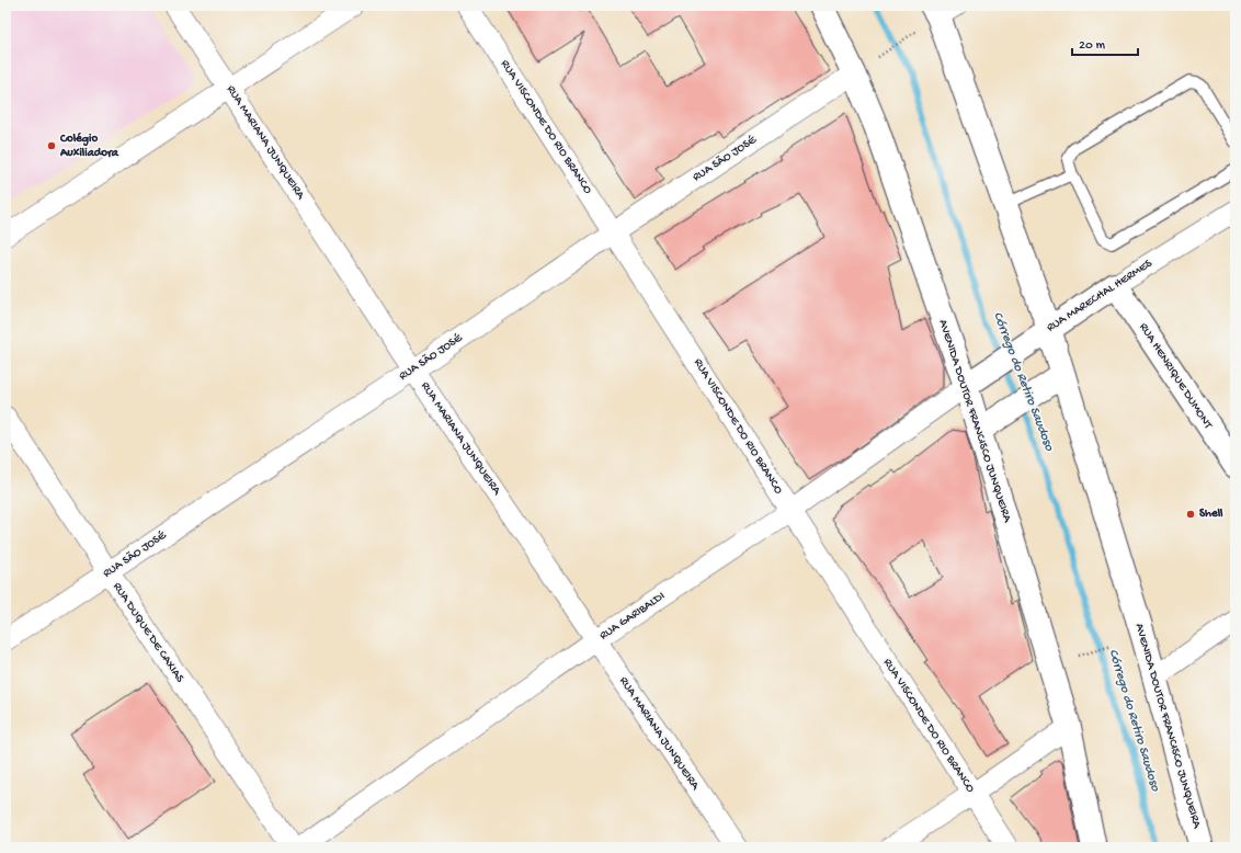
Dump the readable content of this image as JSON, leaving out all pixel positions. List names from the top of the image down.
{
  "streets": {
    "main road": ["RUA MARECHAL HERMES", "RUA HENRIQUE DUMONT", "AVENIDA DOUTOR FRANCISCO JUNQUEIRA"],
    "street": [
      "RUA VISCONDE DO RIO BRANCO",
      "RUA MARIANA JUNQUEIRA",
      "RUA SÃO JOSÉ",
      "RUA GARIBALDI",
      "RUA DUQUE DE CAXIAS"
    ]
  },
  "crossings": [
    ["RUA VISCONDE DO RIO BRANCO", "RUA SÃO JOSÉ"],
    ["RUA VISCONDE DO RIO BRANCO", "RUA GARIBALDI"],
    ["RUA MARIANA JUNQUEIRA", "RUA SÃO JOSÉ"],
    ["RUA MARIANA JUNQUEIRA", "RUA GARIBALDI"],
    ["RUA SÃO JOSÉ", "AVENIDA DOUTOR FRANCISCO JUNQUEIRA"],
    ["RUA SÃO JOSÉ", "RUA DUQUE DE CAXIAS"],
    ["RUA MARECHAL HERMES", "RUA HENRIQUE DUMONT"],
    ["RUA MARECHAL HERMES", "AVENIDA DOUTOR FRANCISCO JUNQUEIRA"],
    ["RUA MARECHAL HERMES", "RUA GARIBALDI"],
    ["AVENIDA DOUTOR FRANCISCO JUNQUEIRA", "RUA GARIBALDI"]
  ],
  "water": ["Córrego do Retiro Saudoso"],
  "places": ["Colégio Auxiliadora", "Shell"],
  "scale_bar": "20 m"
}
